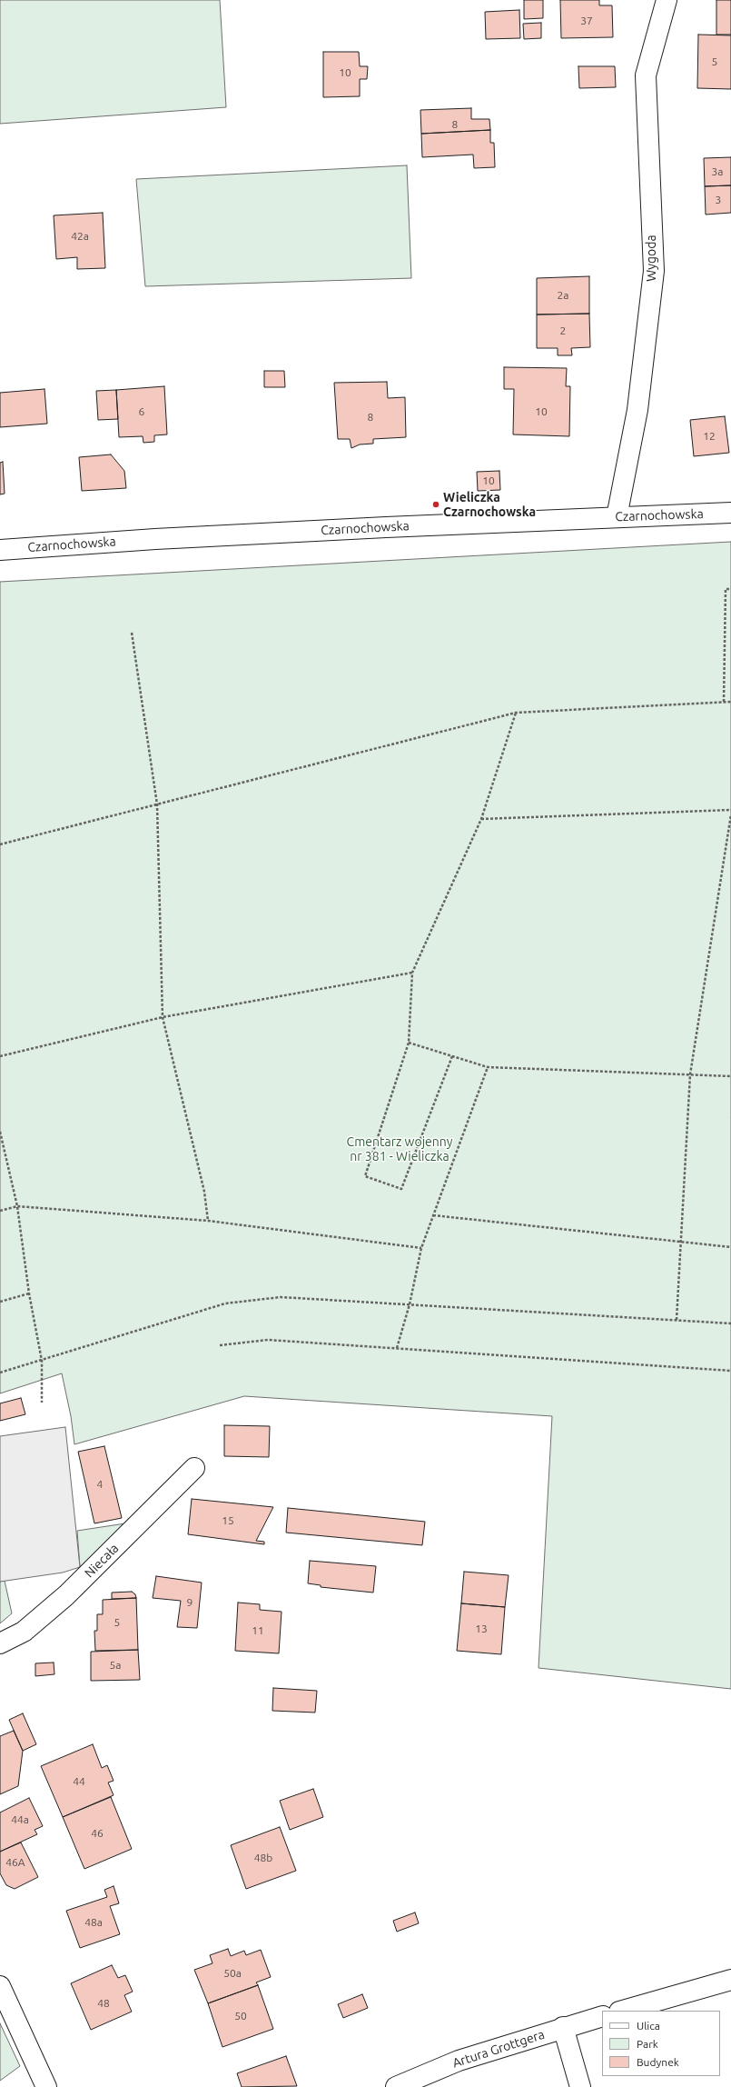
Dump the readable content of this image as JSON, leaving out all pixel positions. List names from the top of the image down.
{
  "streets": {
    "street": [
      "Wygoda",
      "Czarnochowska",
      "Niecała",
      "Artura Grottgera"
    ]
  },
  "crossings": [
    ["Wygoda", "Czarnochowska"]
  ],
  "parks": ["Cmentarz wojenny nr 381 - Wieliczka"],
  "places": ["Wieliczka Czarnochowska"],
  "house_numbers": [
    "37",
    "5",
    "10",
    "8",
    "3a",
    "3",
    "42a",
    "2a",
    "2",
    "6",
    "10",
    "8",
    "12",
    "10",
    "4",
    "15",
    "9",
    "5",
    "13",
    "11",
    "5a",
    "44",
    "44a",
    "46",
    "48b",
    "46A",
    "48a",
    "50a",
    "48",
    "50"
  ],
  "legend": ["Ulica", "Park", "Budynek"]
}
